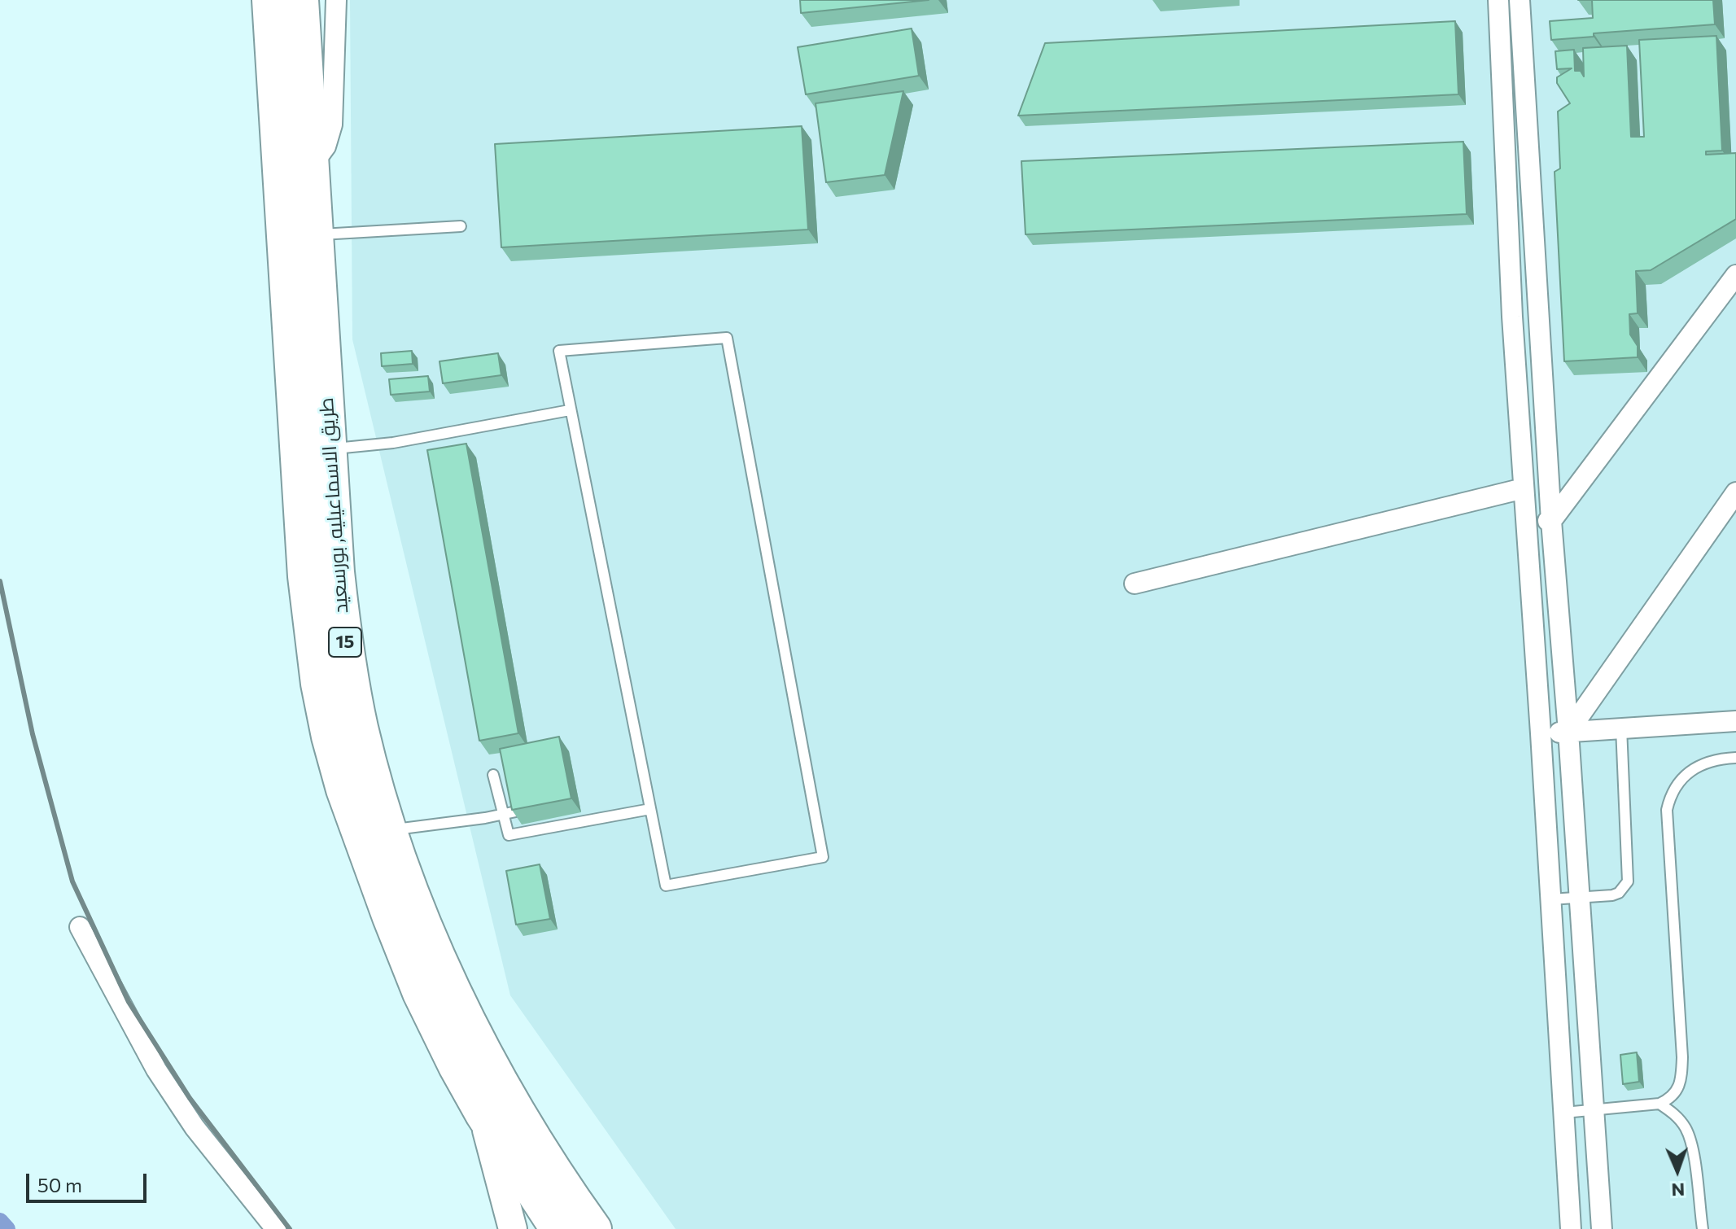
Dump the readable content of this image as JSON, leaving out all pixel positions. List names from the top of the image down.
{
  "streets": {
    "highway": ["طريق الاسماعيليه, بورسعيد", "15"]
  },
  "scale_bar": "50 m",
  "north": "bottom"
}
